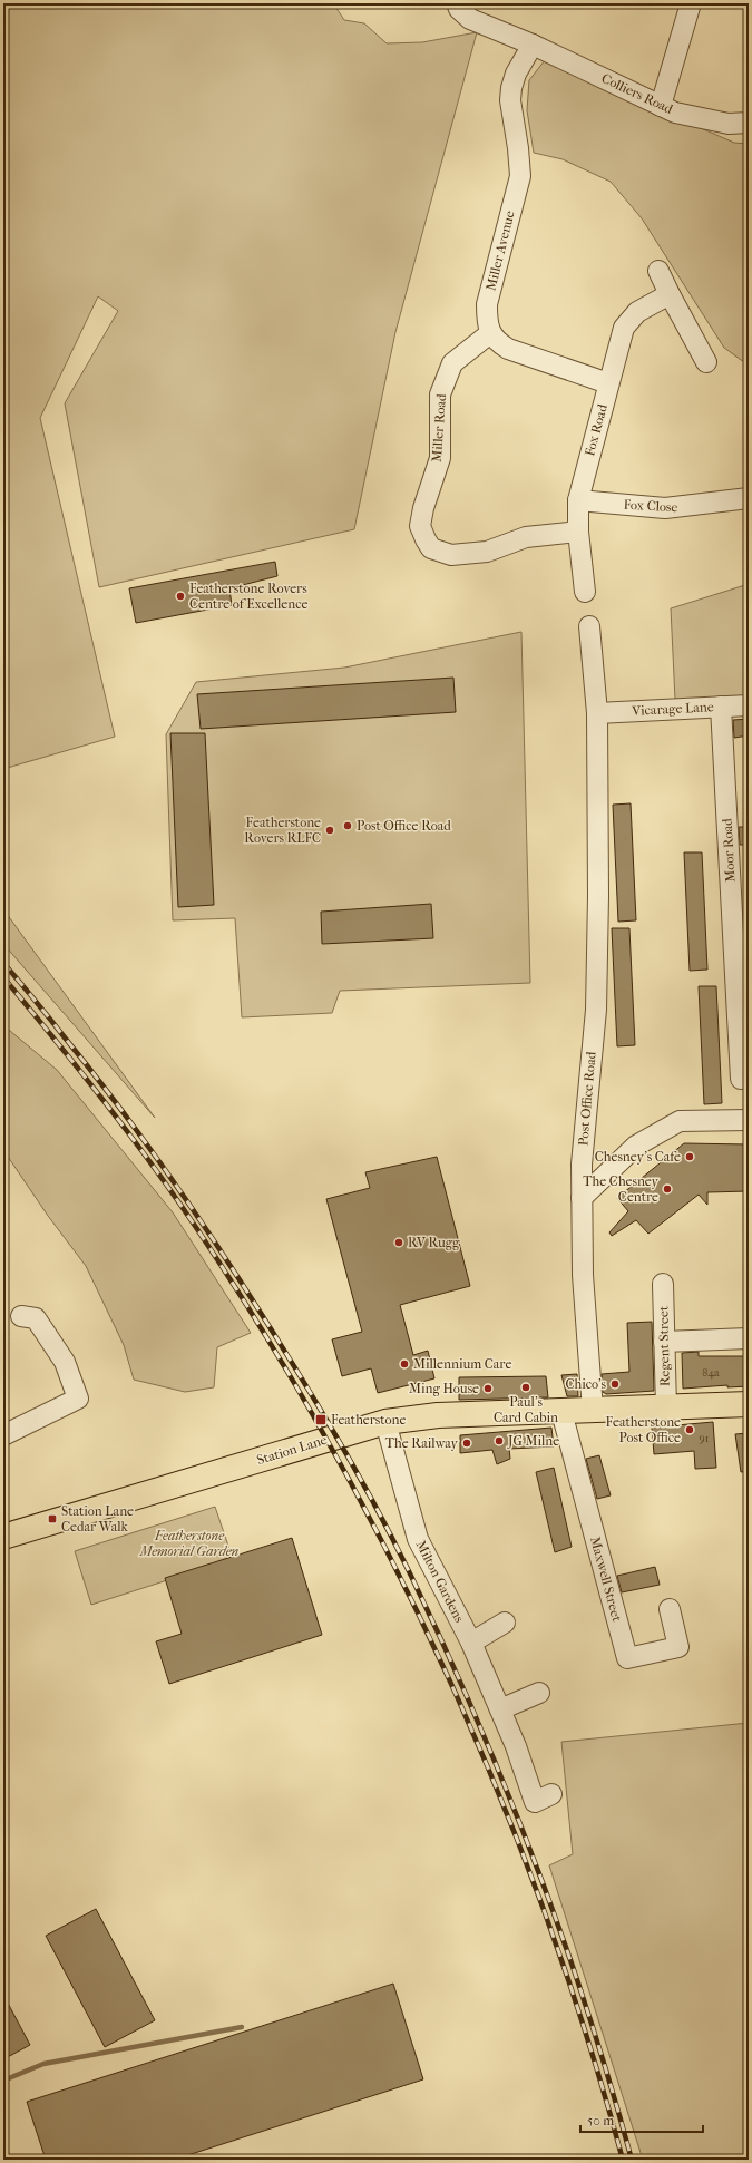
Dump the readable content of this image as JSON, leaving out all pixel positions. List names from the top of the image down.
{
  "streets": {
    "main road": ["Station Lane"],
    "street": [
      "Colliers Road",
      "Miller Avenue",
      "Miller Road",
      "Fox Road",
      "Fox Close",
      "Vicarage Lane",
      "Moor Road",
      "Post Office Road",
      "Regent Street",
      "Maxwell Street",
      "Milton Gardens"
    ]
  },
  "crossings": [
    ["Colliers Road", "Miller Avenue"],
    ["Miller Avenue", "Miller Road"],
    ["Miller Road", "Fox Road"],
    ["Fox Road", "Fox Close"],
    ["Vicarage Lane", "Moor Road"],
    ["Vicarage Lane", "Post Office Road"],
    ["Post Office Road", "Station Lane"],
    ["Regent Street", "Station Lane"],
    ["Station Lane", "Maxwell Street"],
    ["Station Lane", "Milton Gardens"]
  ],
  "parks": ["Featherstone Memorial Garden"],
  "places": {
    "other": [
      "Featherstone Rovers Centre of Excellence",
      "Post Office Road",
      "Featherstone Rovers RLFC",
      "Chesney's Cafe",
      "The Chesney Centre",
      "RV Rugg",
      "Millennium Care",
      "Chico's",
      "Paul's Card Cabin",
      "Ming House",
      "Featherstone Post Office",
      "JG Milne",
      "The Railway"
    ],
    "transit": ["Featherstone", "Station Lane Cedar Walk"]
  },
  "house_numbers": ["84a", "91"],
  "scale_bar": "50 m"
}
